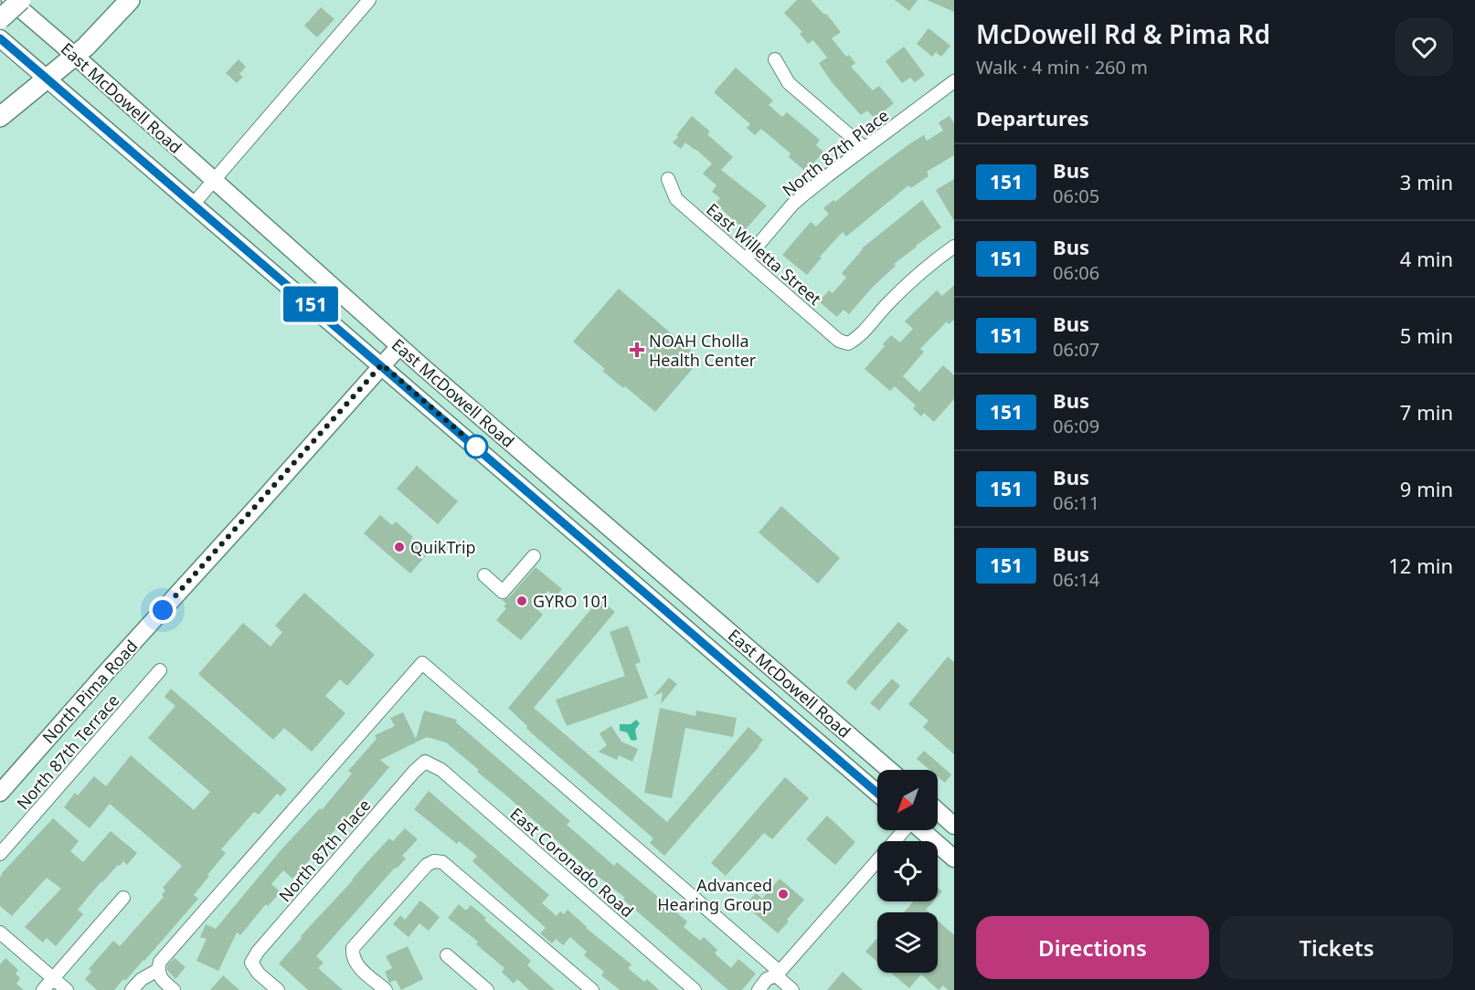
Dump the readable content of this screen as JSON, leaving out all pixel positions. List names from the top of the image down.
{
  "streets": {
    "main road": ["East McDowell Road", "North Pima Road"],
    "street": [
      "North 87th Place",
      "East Willetta Street",
      "North 87th Terrace",
      "East Coronado Road"
    ]
  },
  "crossings": [
    ["East McDowell Road", "North Pima Road"],
    ["North 87th Place", "East Willetta Street"],
    ["North 87th Place", "East Coronado Road"]
  ],
  "places": {
    "health": ["NOAH Cholla Health Center"],
    "other": ["QuikTrip", "GYRO 101", "Advanced Hearing Group"]
  },
  "lines": ["bus line 151"],
  "north": "bottom left",
  "page": {
    "on_map": "151",
    "heading": [
      ["McDowell Rd & Pima Rd", "Walk · 4 min · 260 m"],
      "Departures"
    ],
    "list": [
      {
        "mark": "151",
        "name": "Bus",
        "note": "06:05",
        "value": "3 min"
      },
      {
        "mark": "151",
        "name": "Bus",
        "note": "06:06",
        "value": "4 min"
      },
      {
        "mark": "151",
        "name": "Bus",
        "note": "06:07",
        "value": "5 min"
      },
      {
        "mark": "151",
        "name": "Bus",
        "note": "06:09",
        "value": "7 min"
      },
      {
        "mark": "151",
        "name": "Bus",
        "note": "06:11",
        "value": "9 min"
      },
      {
        "mark": "151",
        "name": "Bus",
        "note": "06:14",
        "value": "12 min"
      }
    ],
    "buttons": ["Directions", "Tickets"]
  }
}
